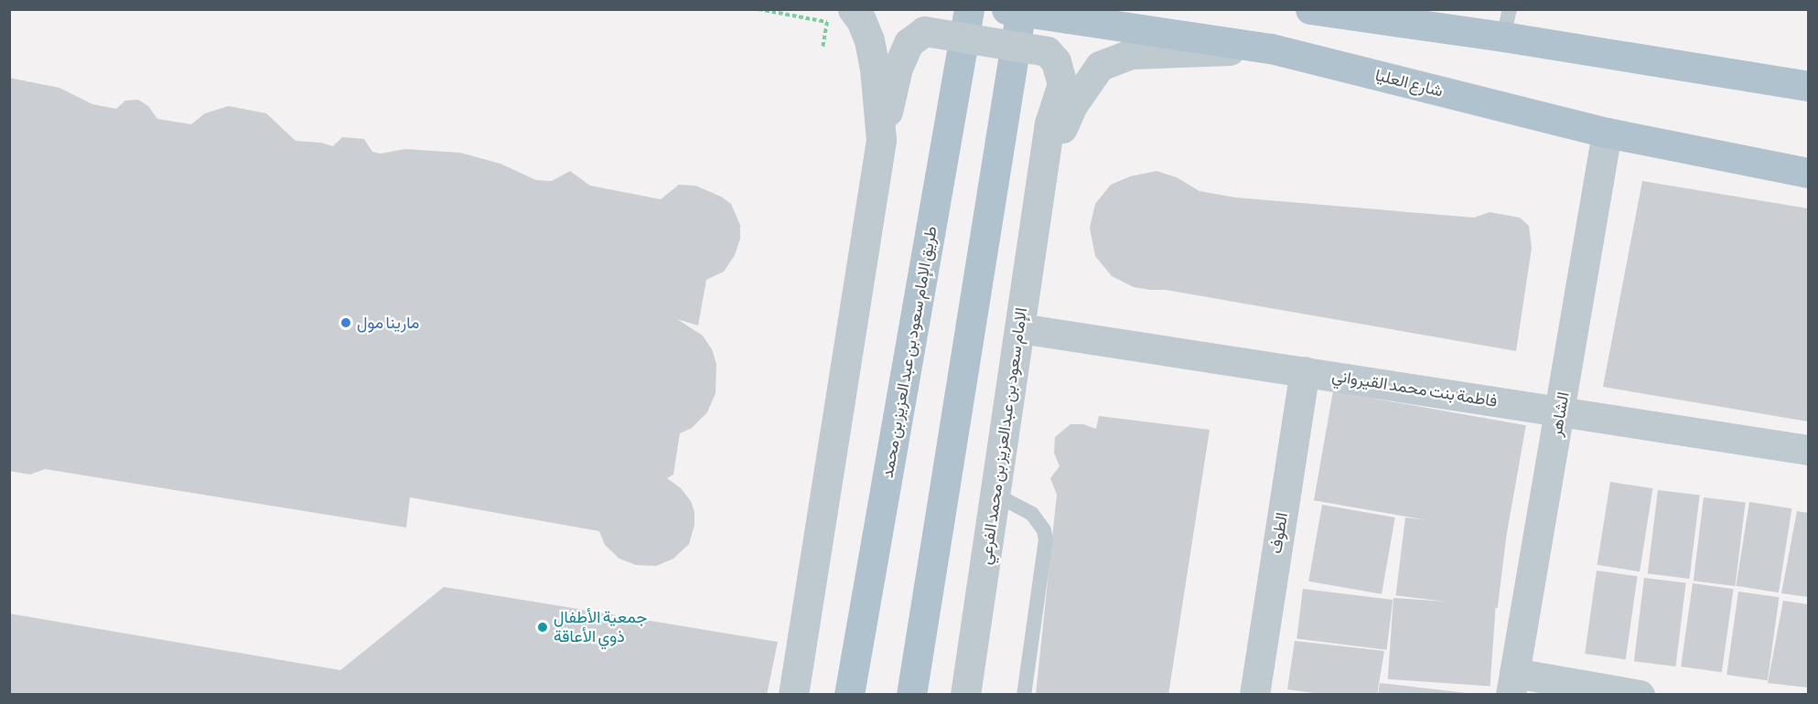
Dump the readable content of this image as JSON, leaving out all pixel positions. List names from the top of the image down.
{
  "streets": {
    "main road": ["شارع العليا", "طريق الإمام سعود بن عبد العزيز بن محمد"],
    "street": [
      "فاطمة بنت محمد القيرواني",
      "الشاهر",
      "الإمام سعود بن عبدالعزيز بن محمد الفرعي",
      "الطوف"
    ]
  },
  "crossings": [
    ["شارع العليا", "الشاهر"],
    ["فاطمة بنت محمد القيرواني", "الشاهر"],
    ["فاطمة بنت محمد القيرواني", "الإمام سعود بن عبدالعزيز بن محمد الفرعي"],
    ["فاطمة بنت محمد القيرواني", "الطوف"]
  ],
  "places": ["مارينا مول", "جمعية الأطفال ذوي الأعاقة"]
}
